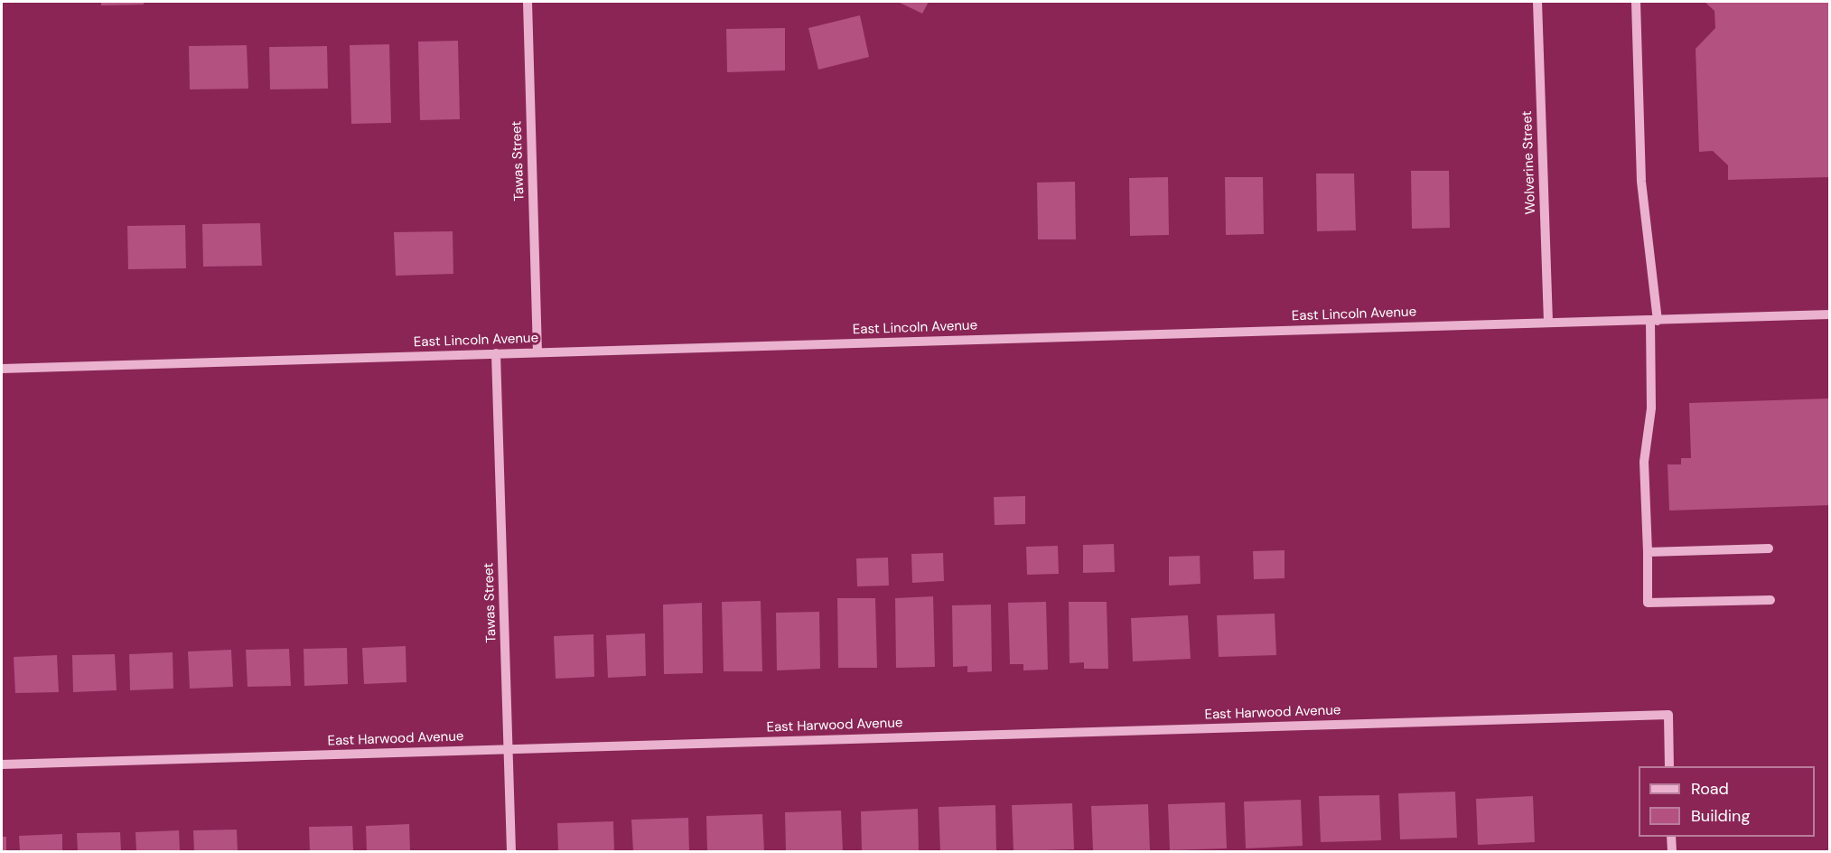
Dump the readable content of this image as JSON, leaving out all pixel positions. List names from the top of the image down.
{
  "streets": {
    "street": [
      "Tawas Street",
      "Wolverine Street",
      "East Lincoln Avenue",
      "East Harwood Avenue"
    ]
  },
  "crossings": [
    ["Tawas Street", "East Lincoln Avenue"],
    ["Tawas Street", "East Harwood Avenue"],
    ["Wolverine Street", "East Lincoln Avenue"]
  ],
  "legend": ["Road", "Building"]
}
